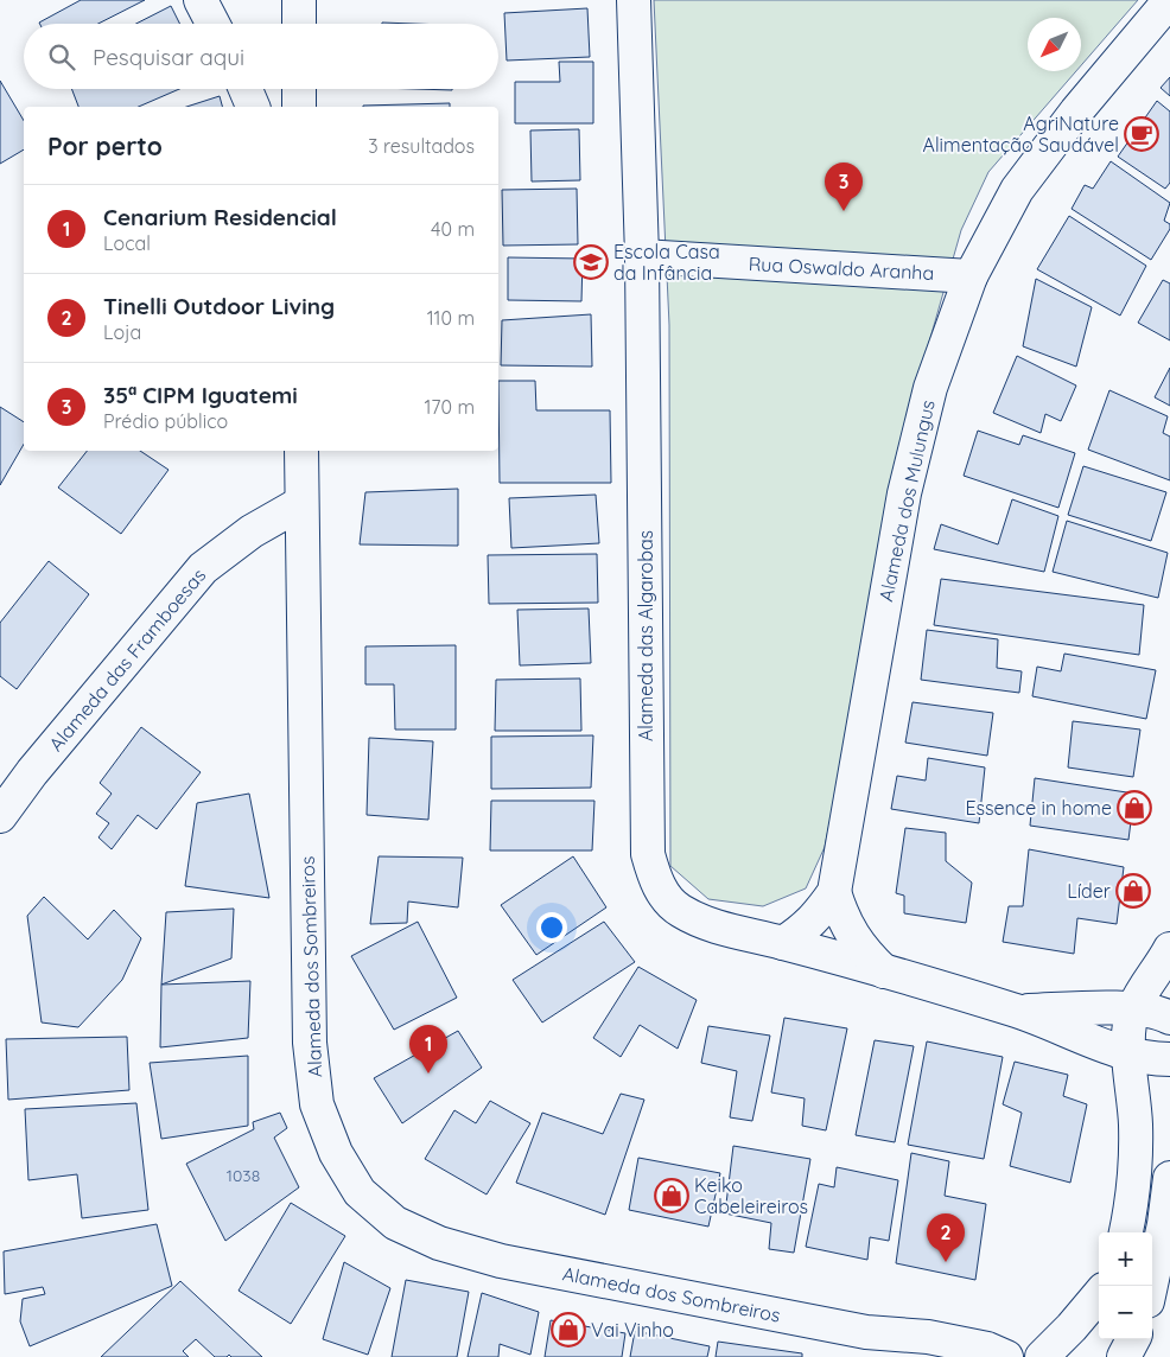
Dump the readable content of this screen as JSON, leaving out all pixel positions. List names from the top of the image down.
{
  "streets": {
    "street": [
      "Rua Oswaldo Aranha",
      "Alameda dos Mulungus",
      "Alameda das Algarobas",
      "Alameda das Framboesas",
      "Alameda dos Sombreiros"
    ]
  },
  "crossings": [
    ["Rua Oswaldo Aranha", "Alameda dos Mulungus"],
    ["Rua Oswaldo Aranha", "Alameda das Algarobas"],
    ["Alameda dos Mulungus", "Alameda das Algarobas"],
    ["Alameda das Framboesas", "Alameda dos Sombreiros"]
  ],
  "places": {
    "cafe": ["AgriNature Alimentação Saudável"],
    "school or university": ["Escola Casa da Infância"],
    "shop": [
      "Essence in home",
      "Líder",
      "Keiko Cabeleireiros",
      "Vai Vinho"
    ]
  },
  "house_numbers": ["1038"],
  "north": "bottom left",
  "page": {
    "search": "Pesquisar aqui",
    "heading": ["Por perto", "3 resultados"],
    "pins": ["3", "1", "2"],
    "list": [
      {
        "mark": "1",
        "name": "Cenarium Residencial",
        "note": "Local",
        "value": "40 m"
      },
      {
        "mark": "2",
        "name": "Tinelli Outdoor Living",
        "note": "Loja",
        "value": "110 m"
      },
      {
        "mark": "3",
        "name": "35ª CIPM Iguatemi",
        "note": "Prédio público",
        "value": "170 m"
      }
    ],
    "map_buttons": ["+", "−"]
  }
}
